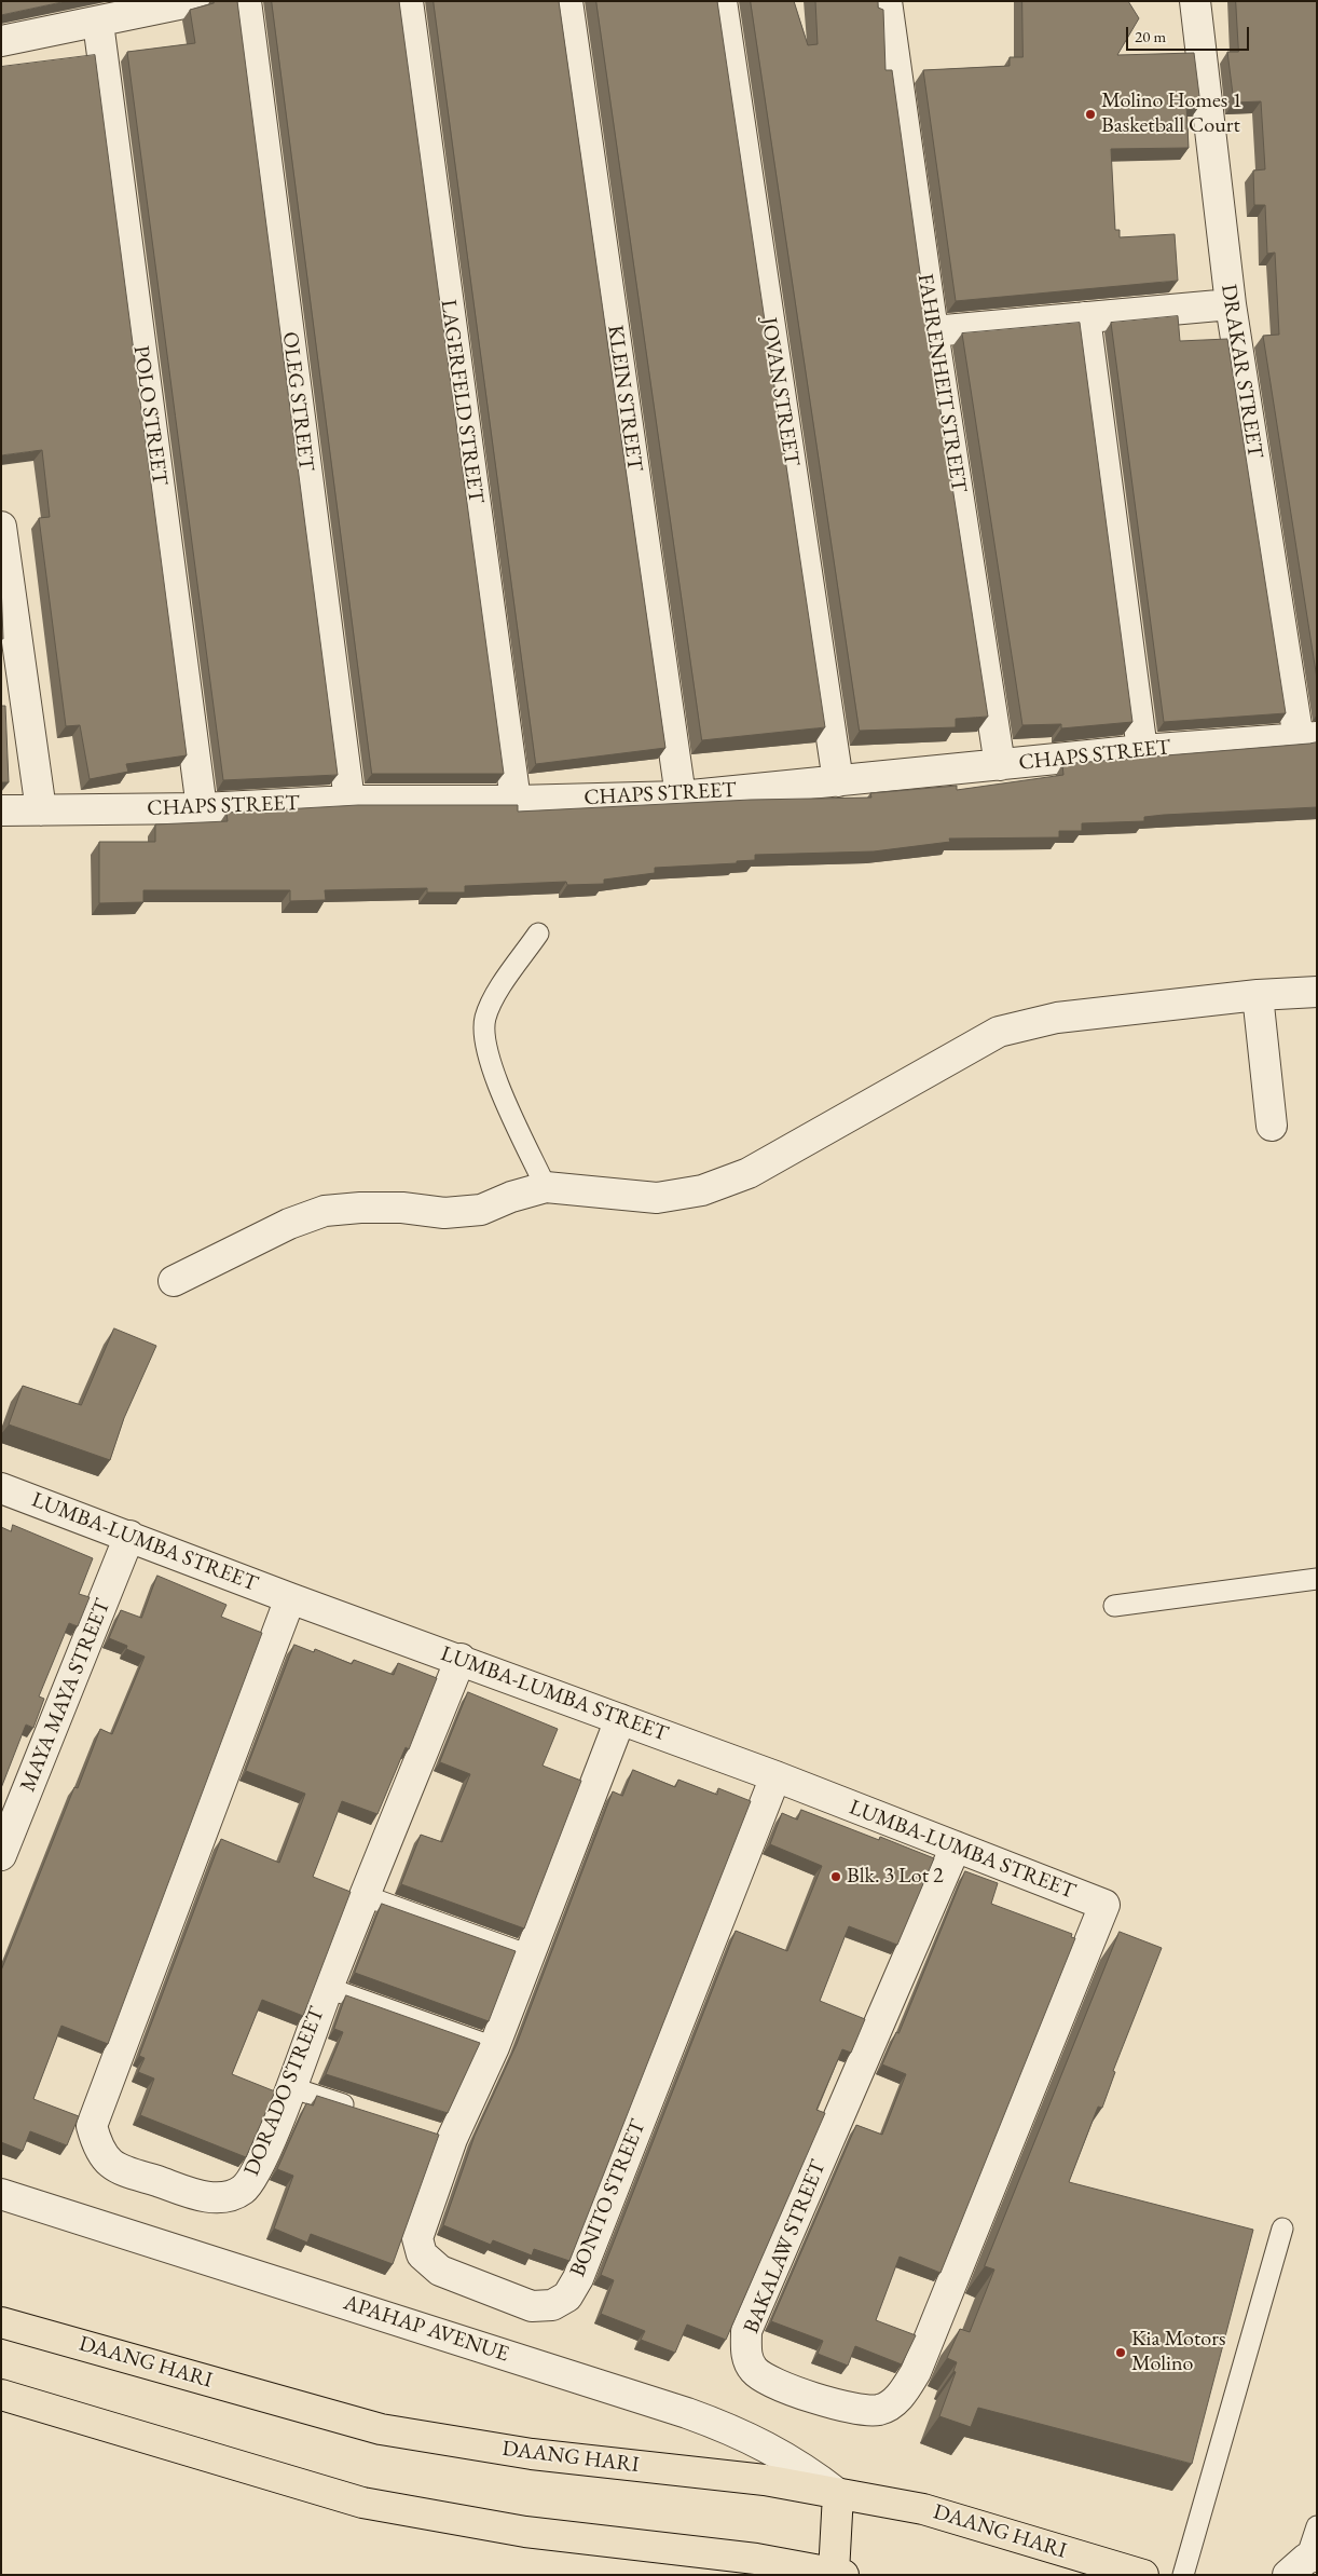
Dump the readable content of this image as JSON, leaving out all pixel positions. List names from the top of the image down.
{
  "streets": {
    "main road": ["DAANG HARI"],
    "street": [
      "DRAKAR STREET",
      "FAHRENHEIT STREET",
      "JOVAN STREET",
      "KLEIN STREET",
      "OLEG STREET",
      "LAGERFELD STREET",
      "POLO STREET",
      "CHAPS STREET",
      "LUMBA-LUMBA STREET",
      "MAYA MAYA STREET",
      "DORADO STREET",
      "BONITO STREET",
      "BAKALAW STREET",
      "APAHAP AVENUE"
    ]
  },
  "crossings": [
    ["DRAKAR STREET", "CHAPS STREET"],
    ["FAHRENHEIT STREET", "CHAPS STREET"],
    ["JOVAN STREET", "CHAPS STREET"],
    ["KLEIN STREET", "CHAPS STREET"],
    ["OLEG STREET", "CHAPS STREET"],
    ["LAGERFELD STREET", "CHAPS STREET"],
    ["POLO STREET", "CHAPS STREET"],
    ["LUMBA-LUMBA STREET", "MAYA MAYA STREET"],
    ["LUMBA-LUMBA STREET", "DORADO STREET"],
    ["LUMBA-LUMBA STREET", "BONITO STREET"],
    ["LUMBA-LUMBA STREET", "BAKALAW STREET"],
    ["APAHAP AVENUE", "DAANG HARI"]
  ],
  "places": ["Molino Homes 1 Basketball Court", "Blk. 3 Lot 2", "Kia Motors Molino"],
  "scale_bar": "20 m"
}
